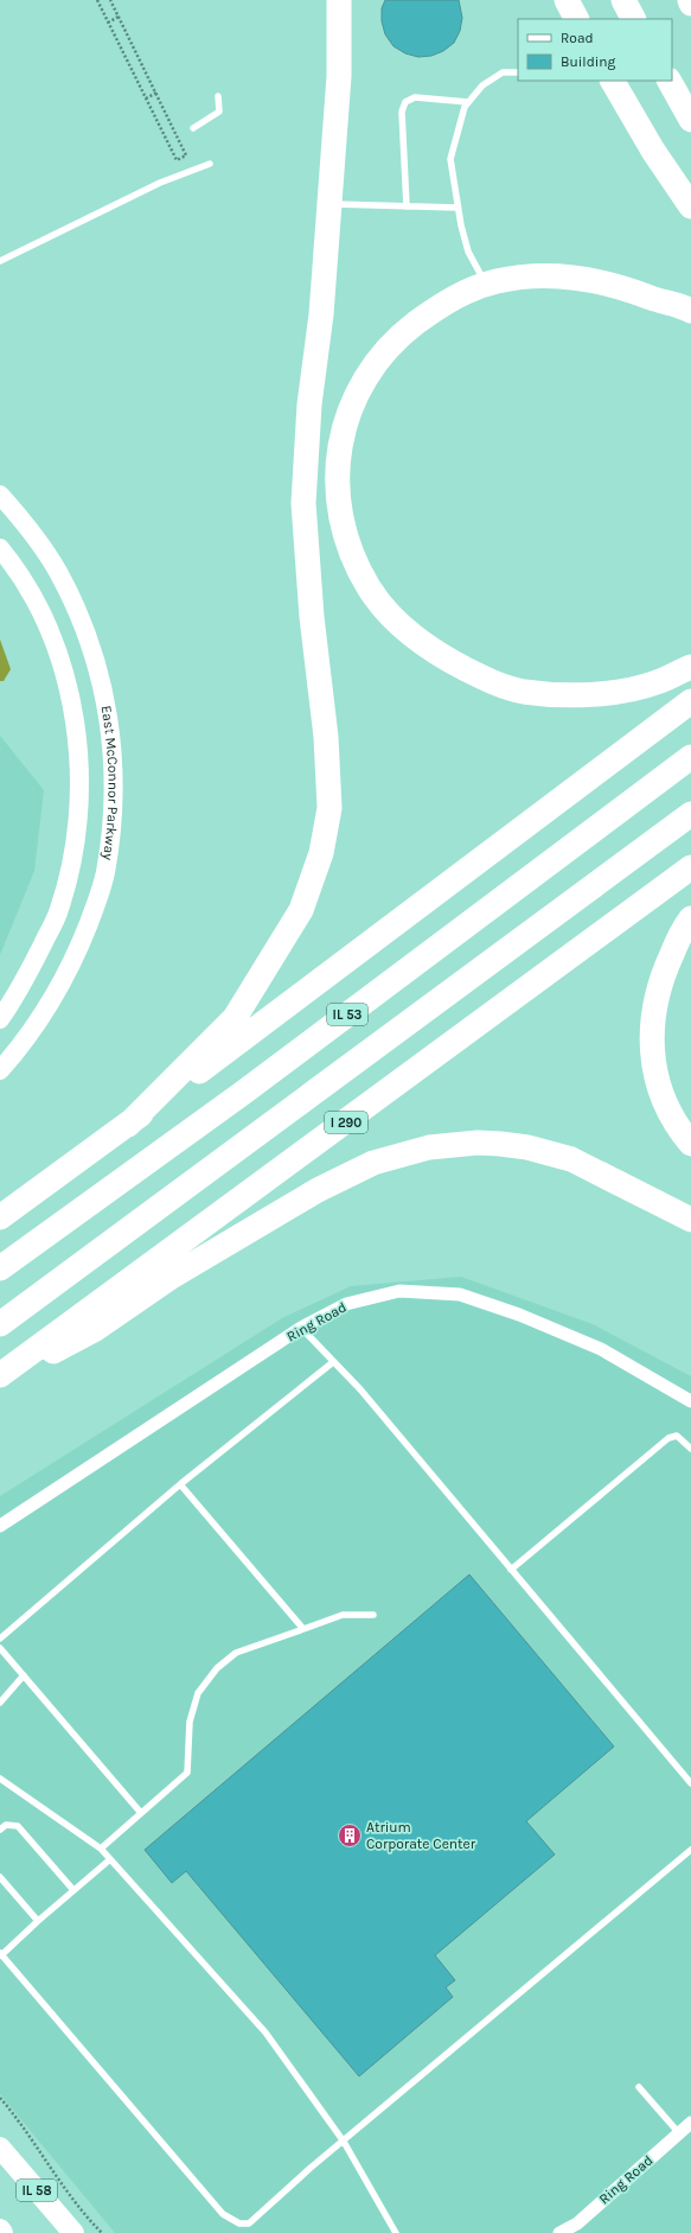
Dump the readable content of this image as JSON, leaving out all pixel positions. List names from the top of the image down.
{
  "streets": {
    "highway": ["IL 53", "I 290"],
    "main road": ["IL 58"],
    "street": ["East McConnor Parkway", "Ring Road"]
  },
  "places": {
    "building": ["Atrium Corporate Center"]
  },
  "legend": ["Road", "Building"]
}
